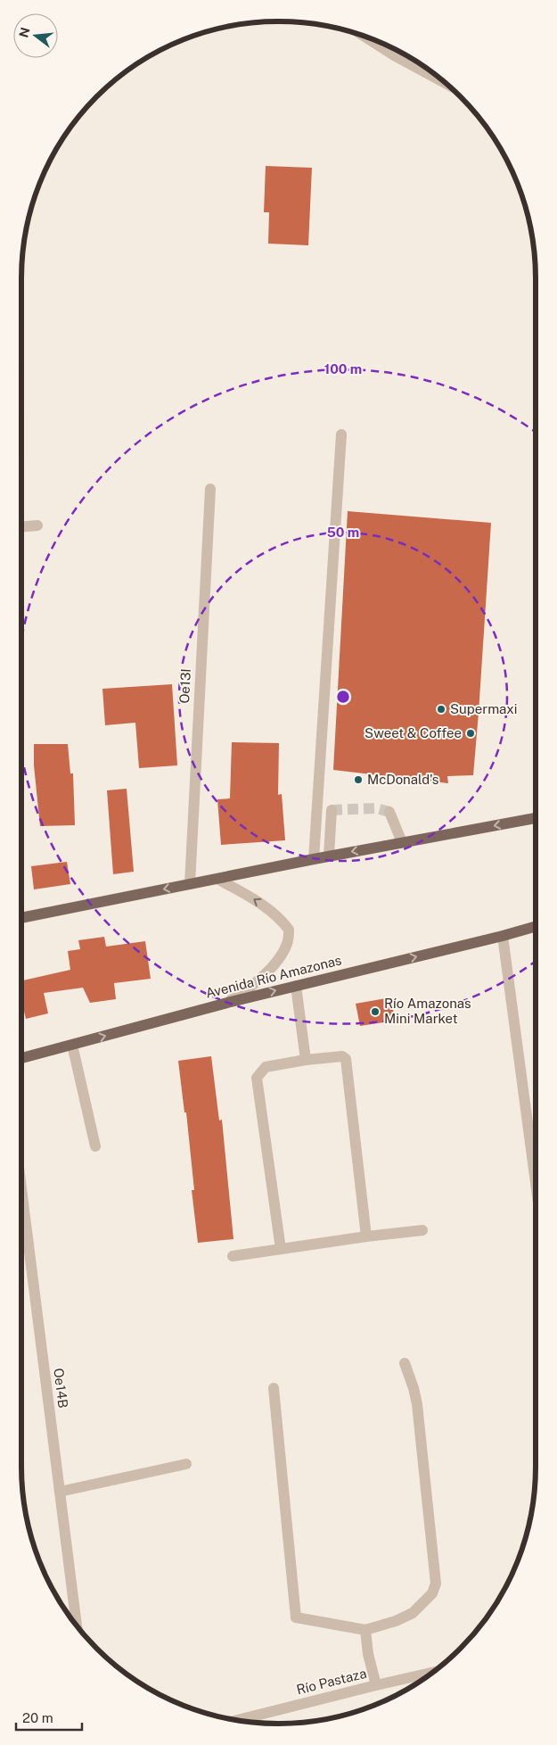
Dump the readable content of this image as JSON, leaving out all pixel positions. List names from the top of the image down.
{
  "streets": {
    "main road": ["Avenida Río Amazonas"],
    "street": ["Oe13I", "Oe14B", "Río Pastaza"]
  },
  "one_way": ["Avenida Río Amazonas"],
  "places": [
    "Supermaxi",
    "Sweet & Coffee",
    "McDonald's",
    "Río Amazonas Mini Market"
  ],
  "scale_bar": "20 m",
  "north": "left",
  "rings": ["100 m", "50 m"]
}
